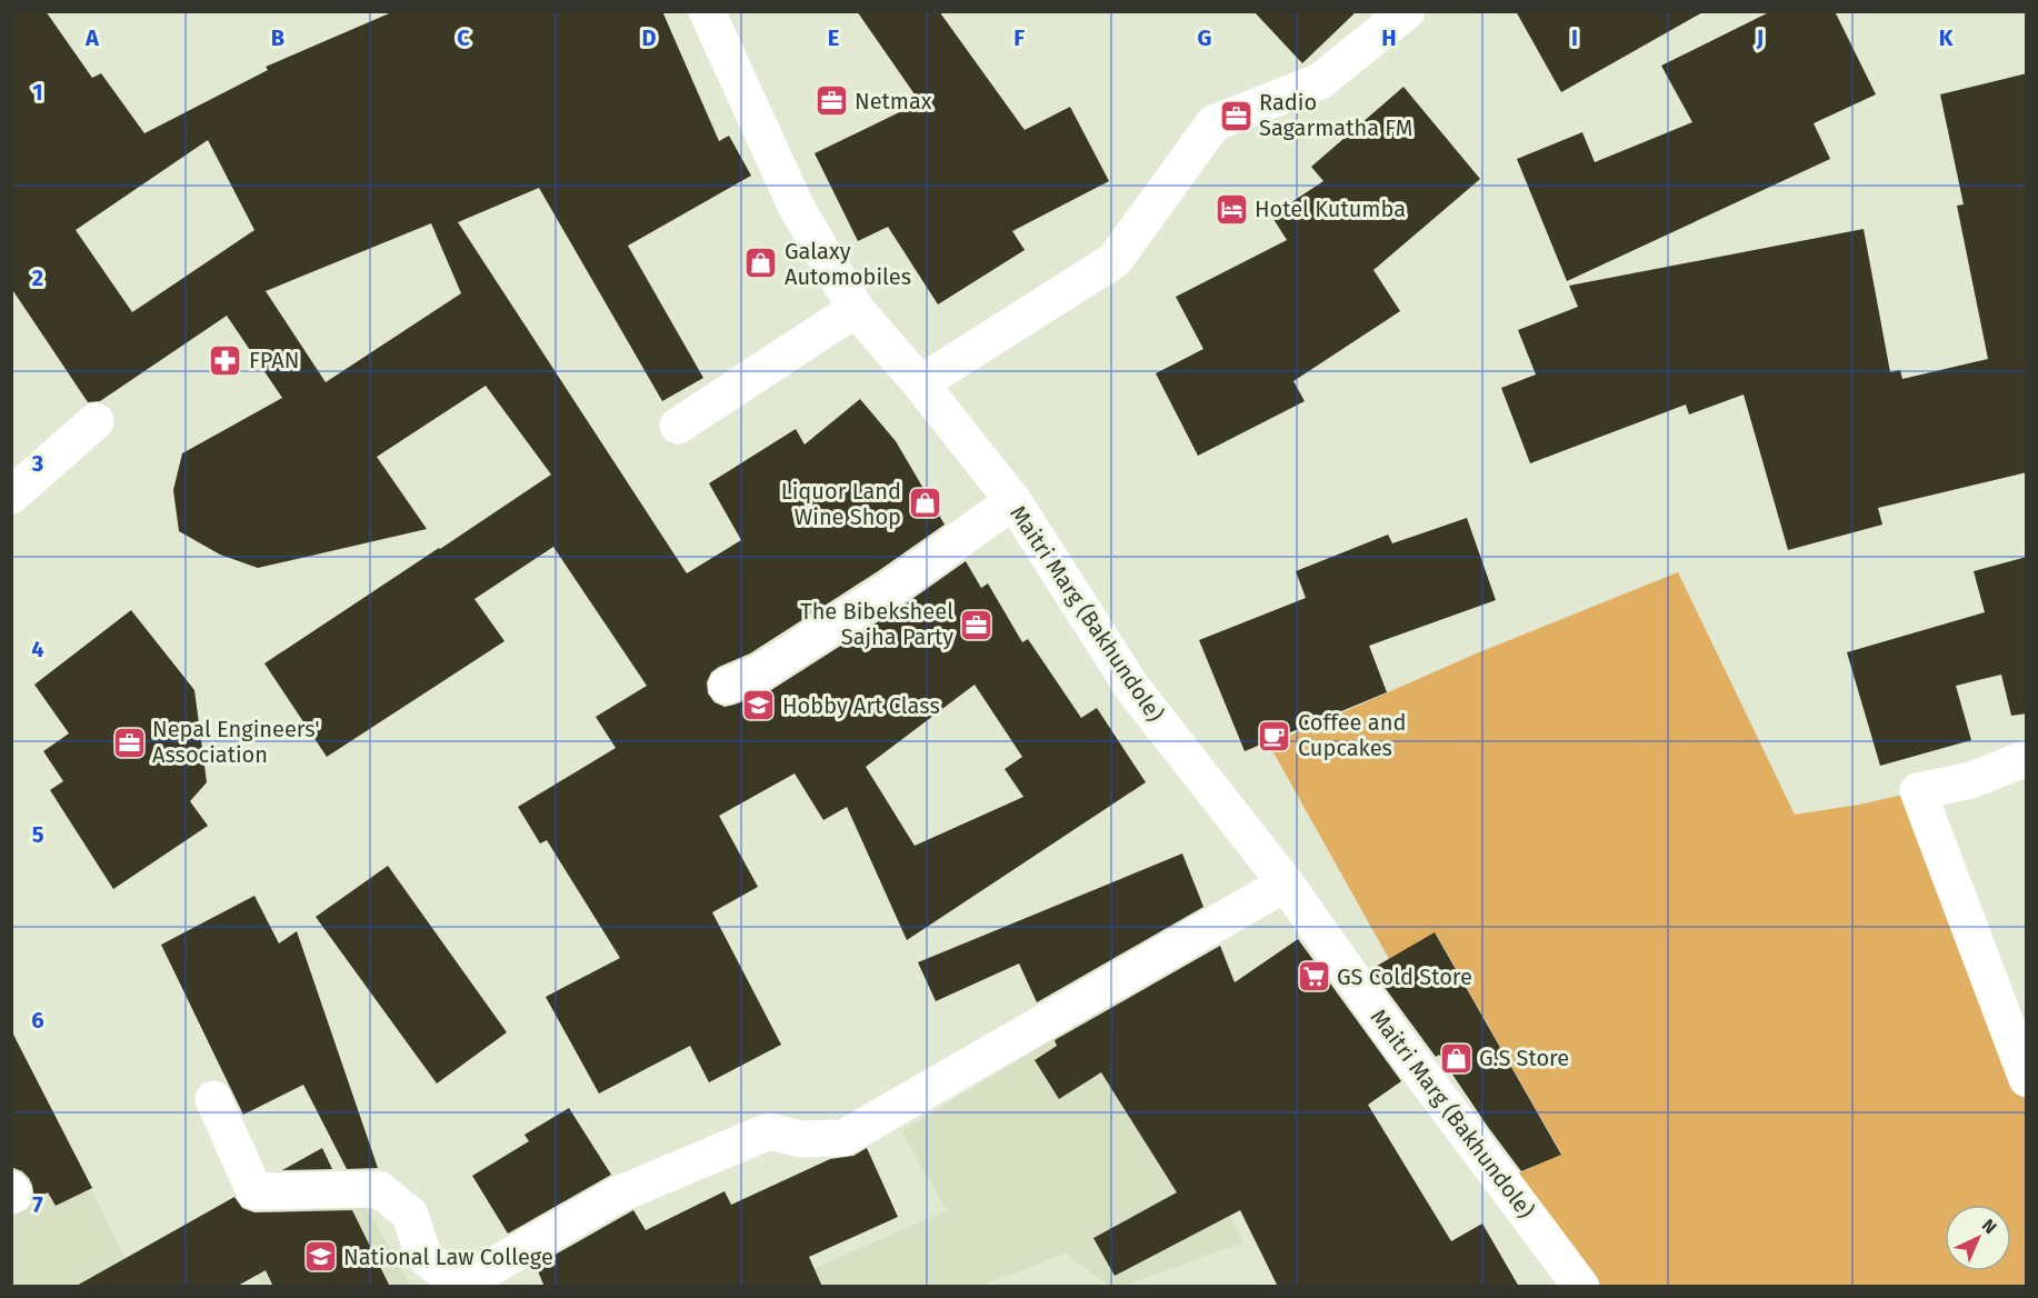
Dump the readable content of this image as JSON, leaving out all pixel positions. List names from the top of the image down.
{
  "streets": {
    "street": ["Maitri Marg (Bakhundole)"]
  },
  "places": {
    "office": [
      "Netmax",
      "Radio Sagarmatha FM",
      "The Bibeksheel Sajha Party",
      "Nepal Engineers' Association"
    ],
    "hotel": ["Hotel Kutumba"],
    "shop": ["Galaxy Automobiles", "Liquor Land Wine Shop", "G.S Store"],
    "pharmacy": ["FPAN"],
    "school or university": ["Hobby Art Class", "National Law College"],
    "cafe": ["Coffee and Cupcakes"],
    "supermarket": ["GS Cold Store"]
  },
  "north": "top right",
  "grid": {
    "columns": [
      "A",
      "B",
      "C",
      "D",
      "E",
      "F",
      "G",
      "H",
      "I",
      "J",
      "K"
    ],
    "rows": [
      "1",
      "2",
      "3",
      "4",
      "5",
      "6",
      "7"
    ]
  }
}
